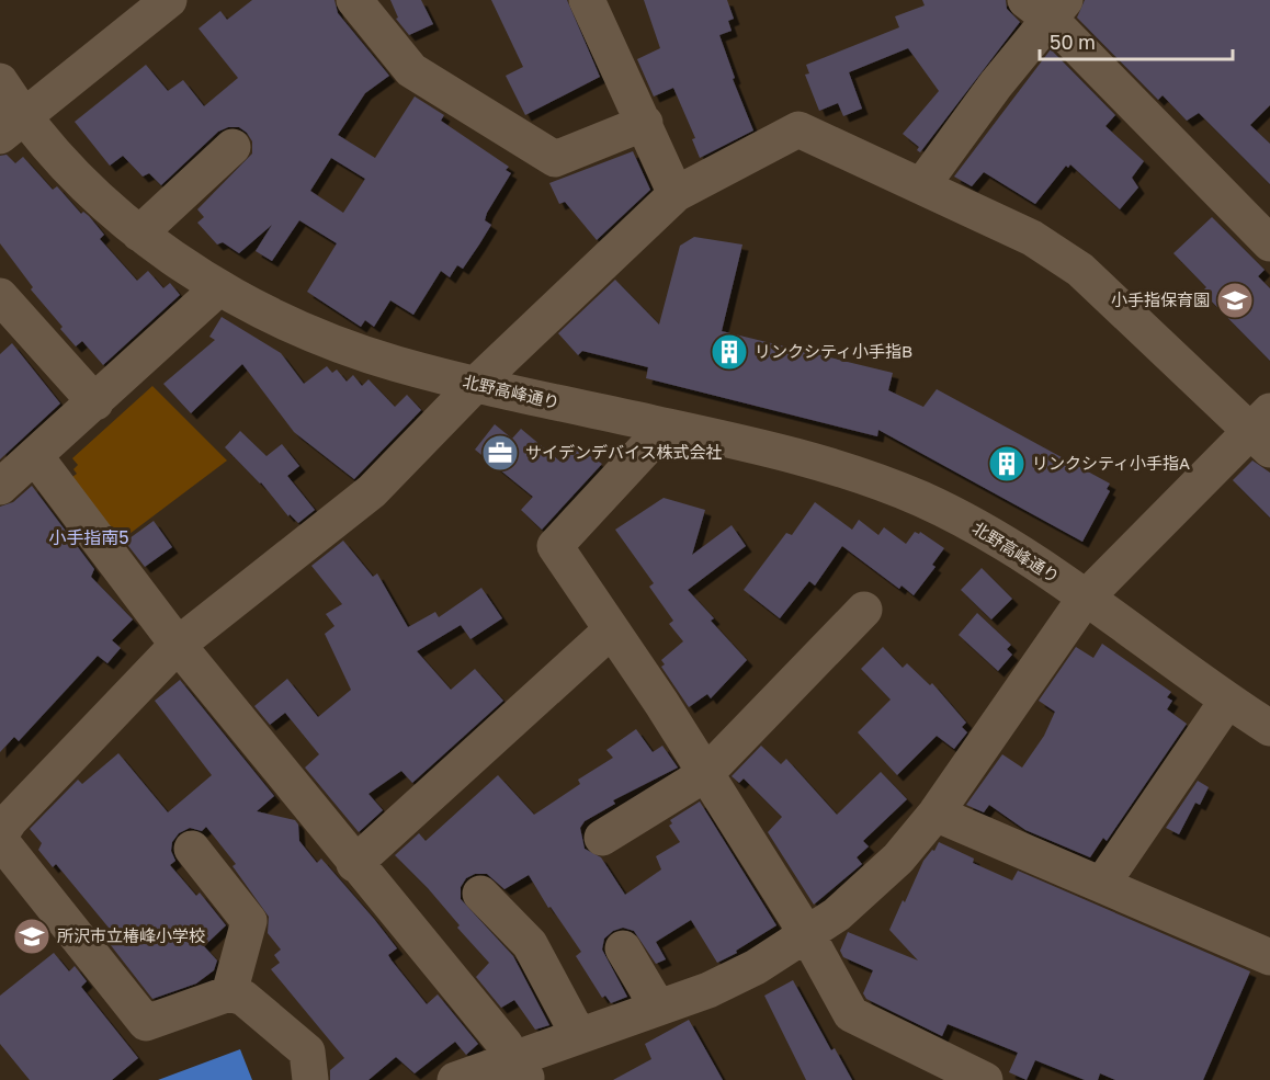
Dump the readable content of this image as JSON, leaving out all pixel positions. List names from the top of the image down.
{
  "streets": {
    "street": ["北野高峰通り"]
  },
  "districts": ["小手指南5"],
  "places": {
    "school or university": ["小手指保育園", "所沢市立椿峰小学校"],
    "building": ["リンクシティ小手指B", "リンクシティ小手指A"],
    "office": ["サイデンデバイス株式会社"]
  },
  "scale_bar": "50 m"
}
